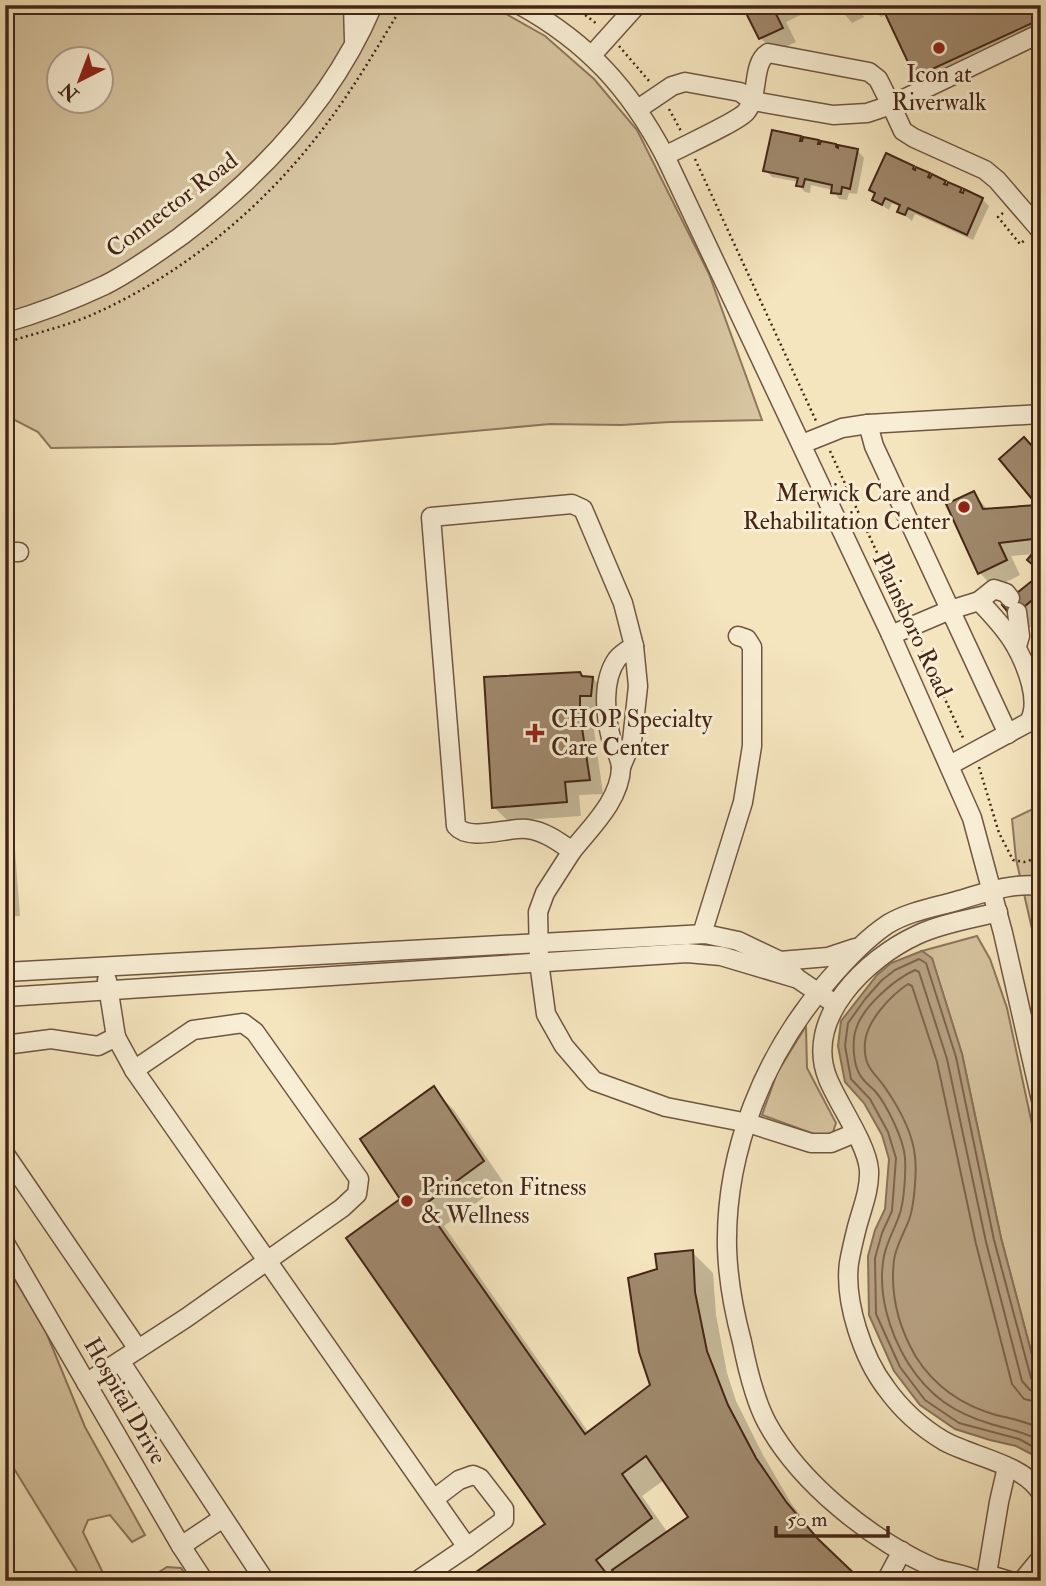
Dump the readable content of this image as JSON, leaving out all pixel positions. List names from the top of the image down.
{
  "streets": {
    "street": ["Connector Road", "Plainsboro Road", "Hospital Drive"]
  },
  "places": {
    "other": ["Icon at Riverwalk", "Merwick Care and Rehabilitation Center", "Princeton Fitness & Wellness"],
    "health": ["CHOP Specialty Care Center"]
  },
  "scale_bar": "50 m",
  "north": "bottom left"
}
